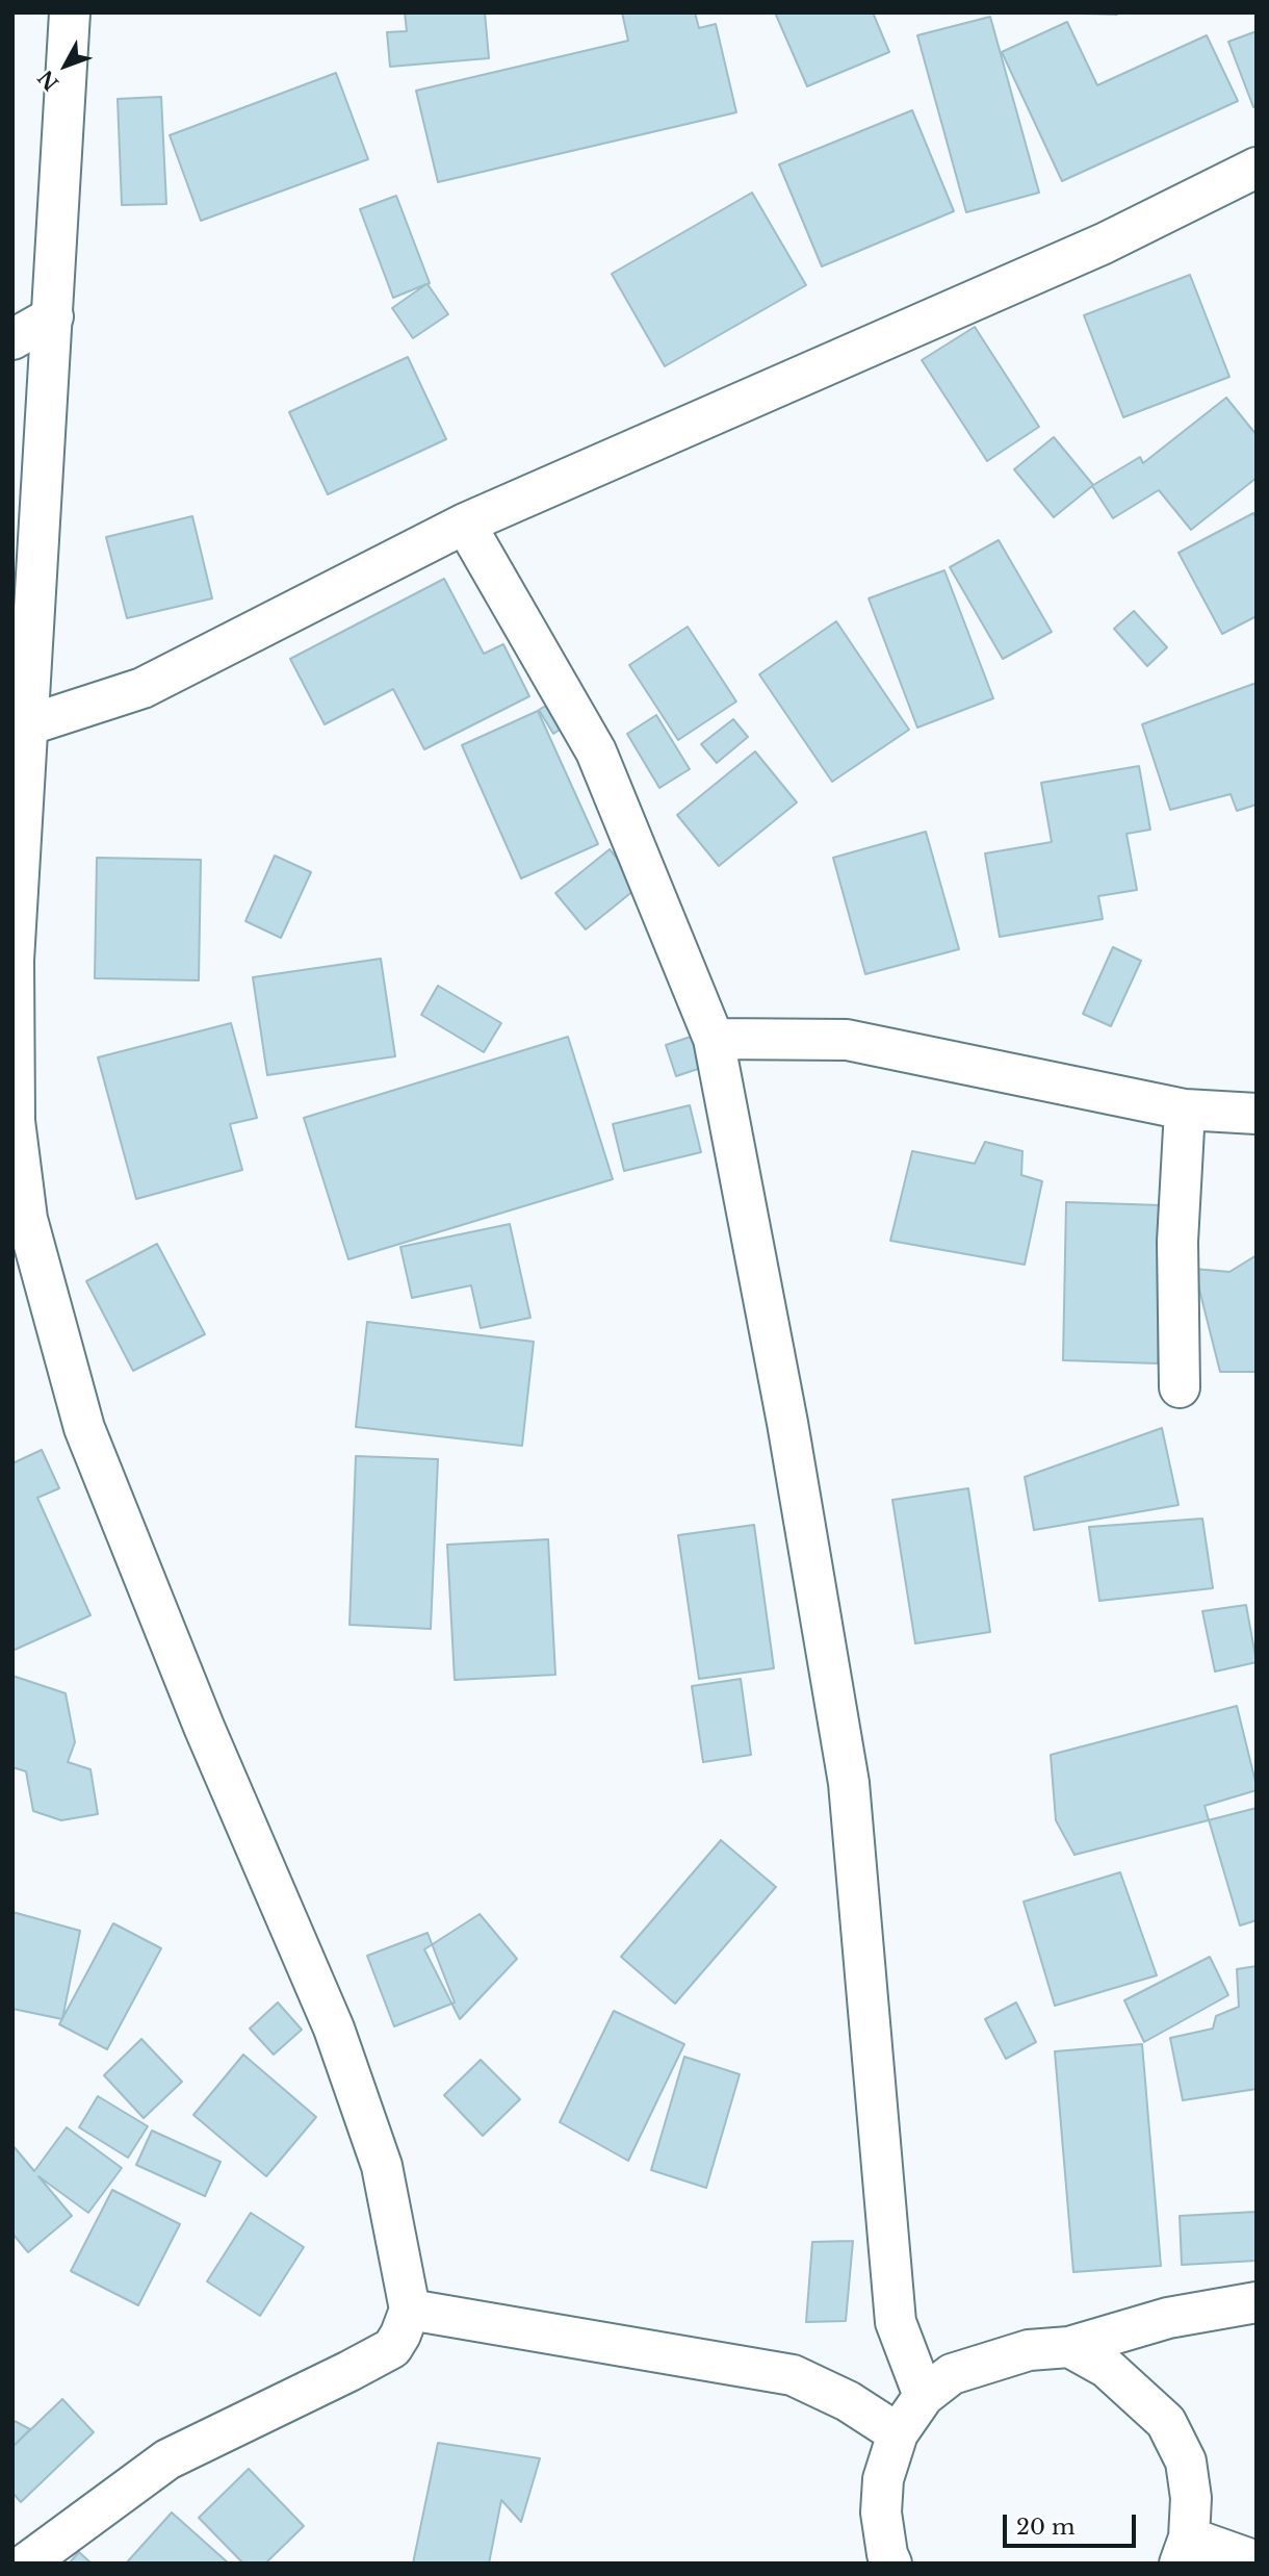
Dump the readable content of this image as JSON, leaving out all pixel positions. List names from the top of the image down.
{
  "scale_bar": "20 m",
  "north": "bottom left"
}
